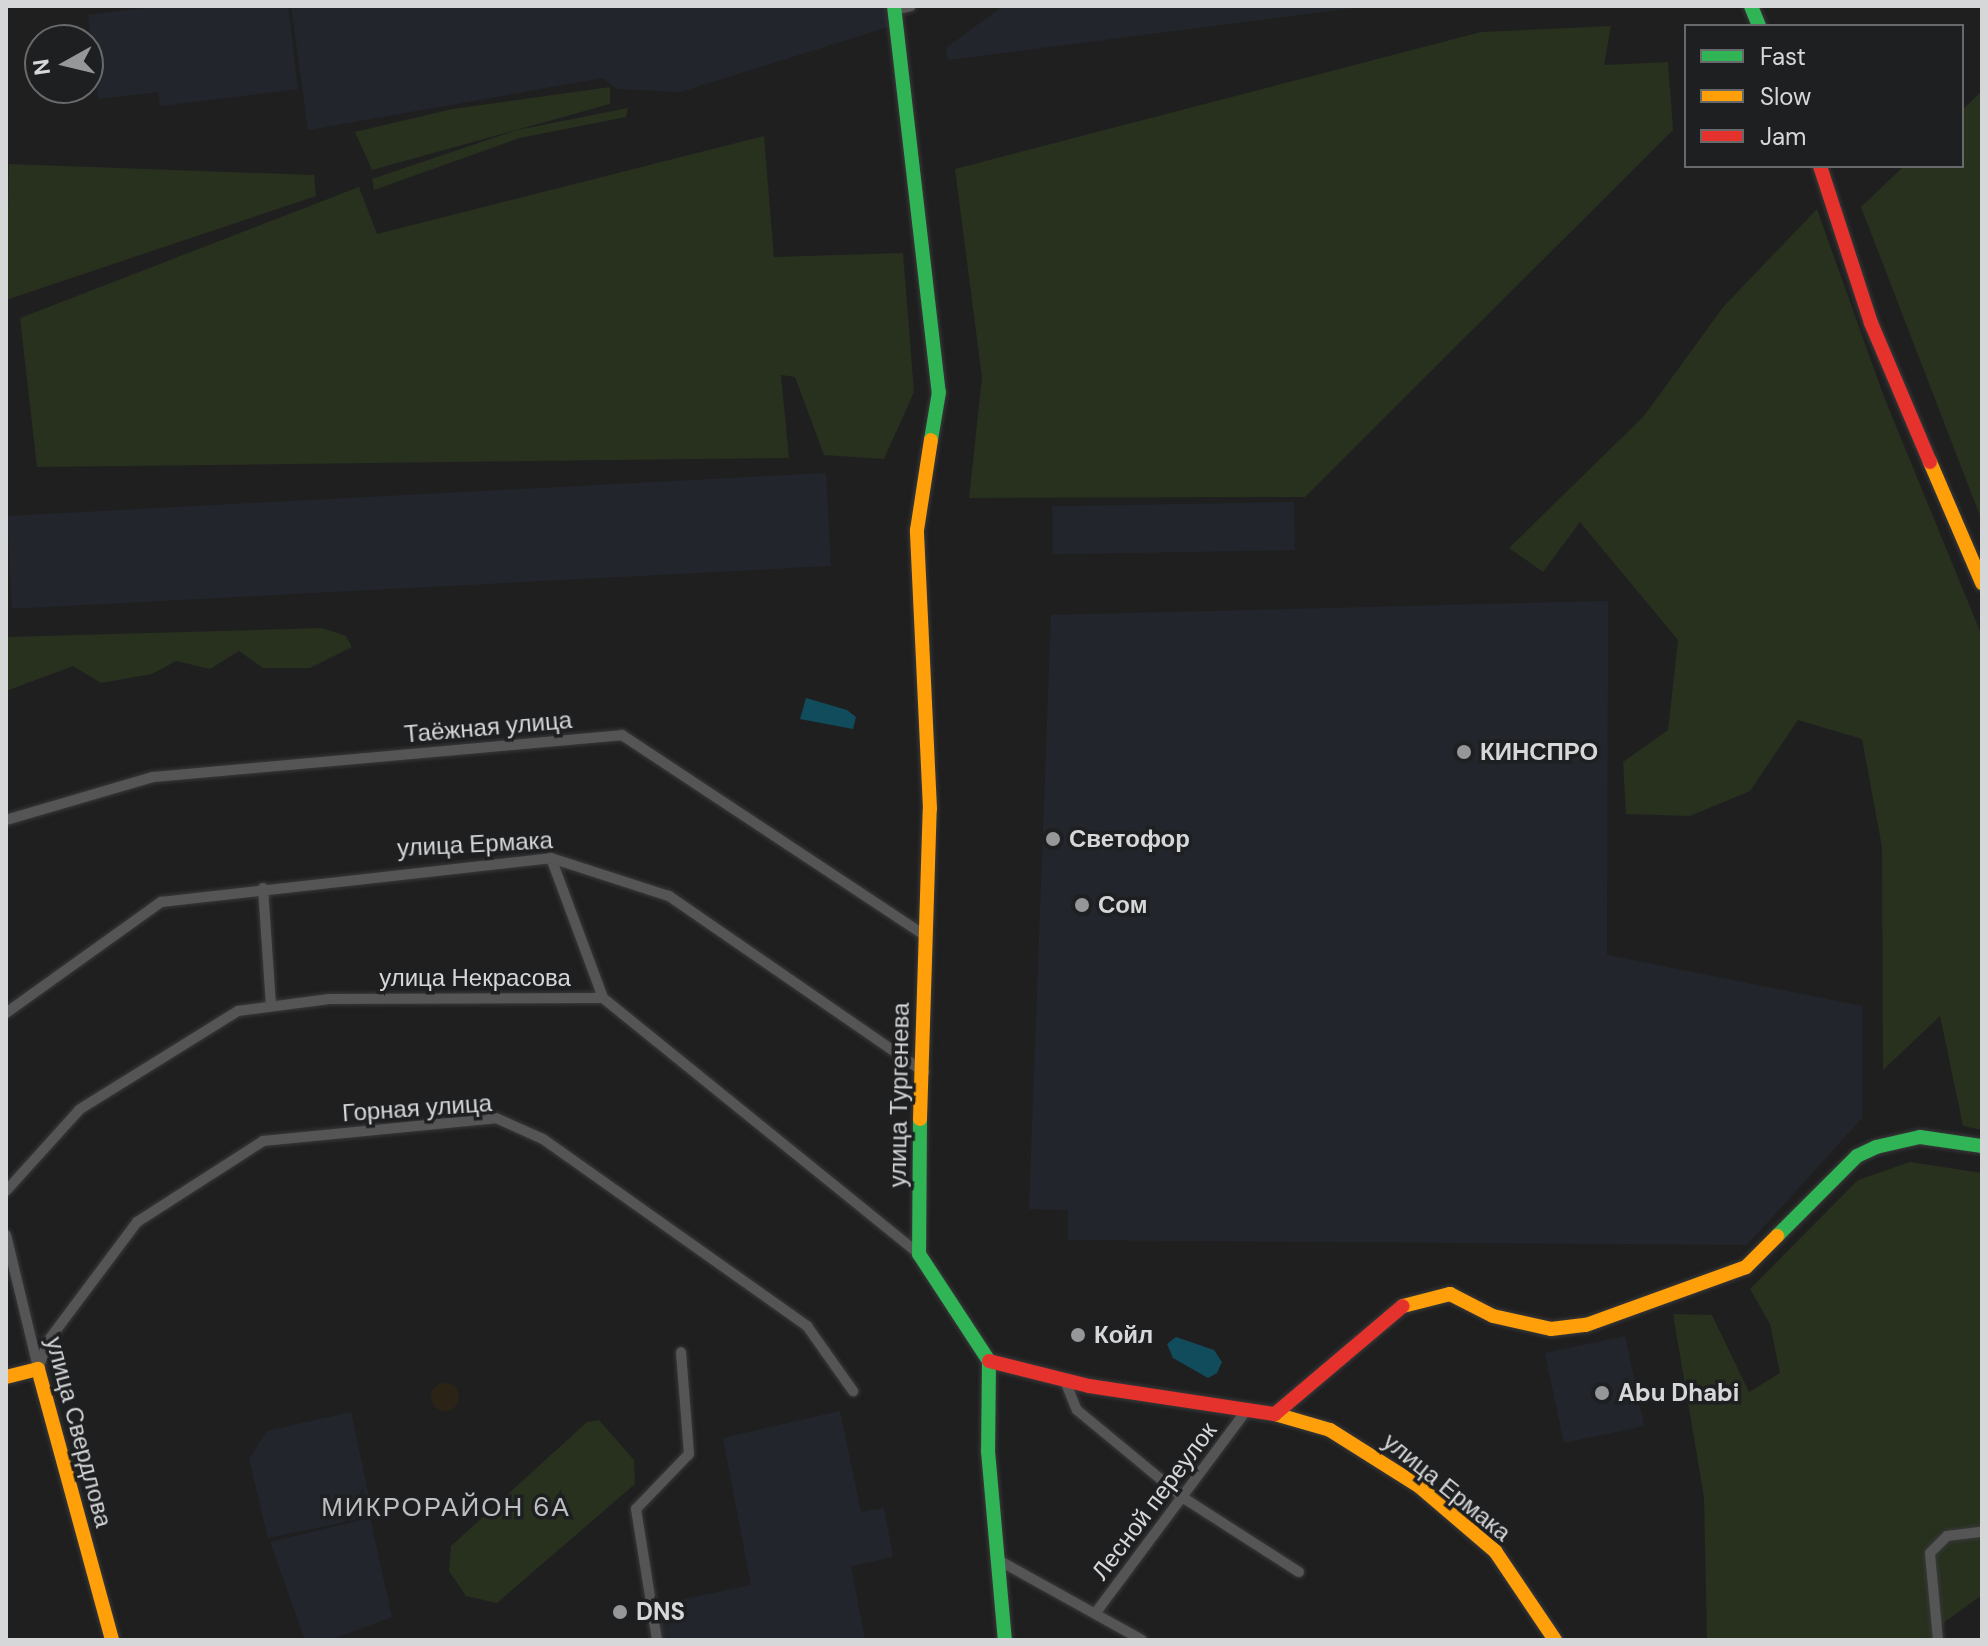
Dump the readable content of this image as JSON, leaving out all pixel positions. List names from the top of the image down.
{
  "streets": {
    "street": [
      "Таёжная улица",
      "улица Ермака",
      "улица Некрасова",
      "улица Тургенева",
      "Горная улица",
      "улица Свердлова",
      "Лесной переулок"
    ]
  },
  "crossings": [
    ["Таёжная улица", "улица Тургенева"],
    ["улица Ермака", "улица Тургенева"],
    ["улица Ермака", "Лесной переулок"],
    ["улица Некрасова", "улица Тургенева"],
    ["Горная улица", "улица Свердлова"]
  ],
  "districts": ["МИКРОРАЙОН 6А"],
  "places": [
    "КИНСПРО",
    "Светофор",
    "Сом",
    "Койл",
    "Abu Dhabi",
    "DNS"
  ],
  "legend": ["Fast", "Slow", "Jam"],
  "north": "left"
}
